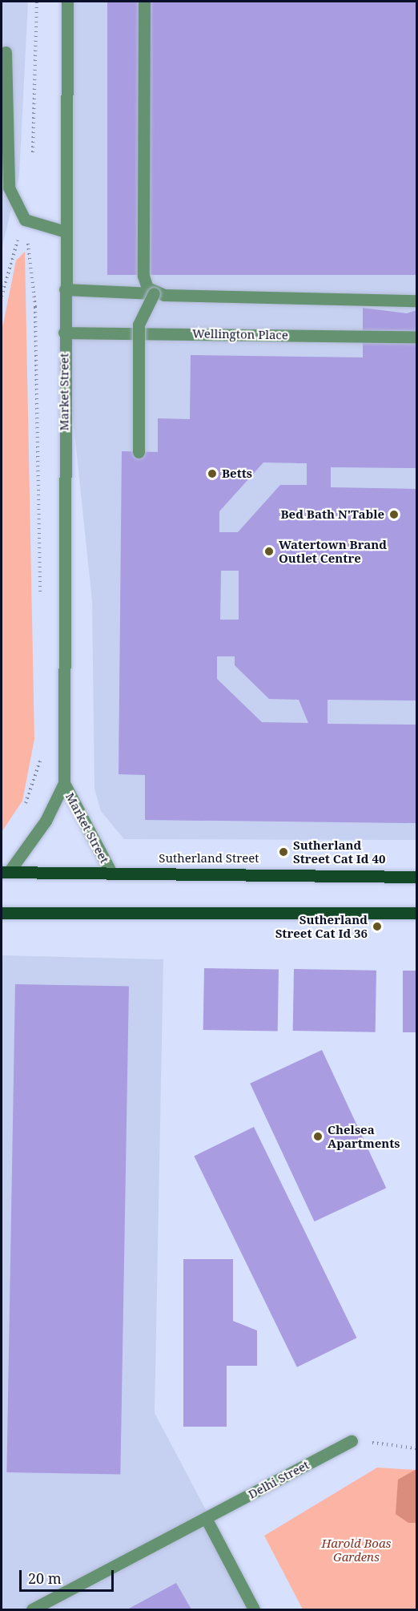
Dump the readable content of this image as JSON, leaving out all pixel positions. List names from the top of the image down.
{
  "streets": {
    "main road": ["Sutherland Street"],
    "street": ["Wellington Place", "Market Street", "Delhi Street"]
  },
  "crossings": [
    ["Wellington Place", "Market Street"],
    ["Market Street", "Sutherland Street"]
  ],
  "parks": ["Harold Boas Gardens"],
  "places": [
    "Betts",
    "Bed Bath N'Table",
    "Watertown Brand Outlet Centre",
    "Sutherland Street Cat Id 40",
    "Sutherland Street Cat Id 36",
    "Chelsea Apartments"
  ],
  "scale_bar": "20 m"
}
